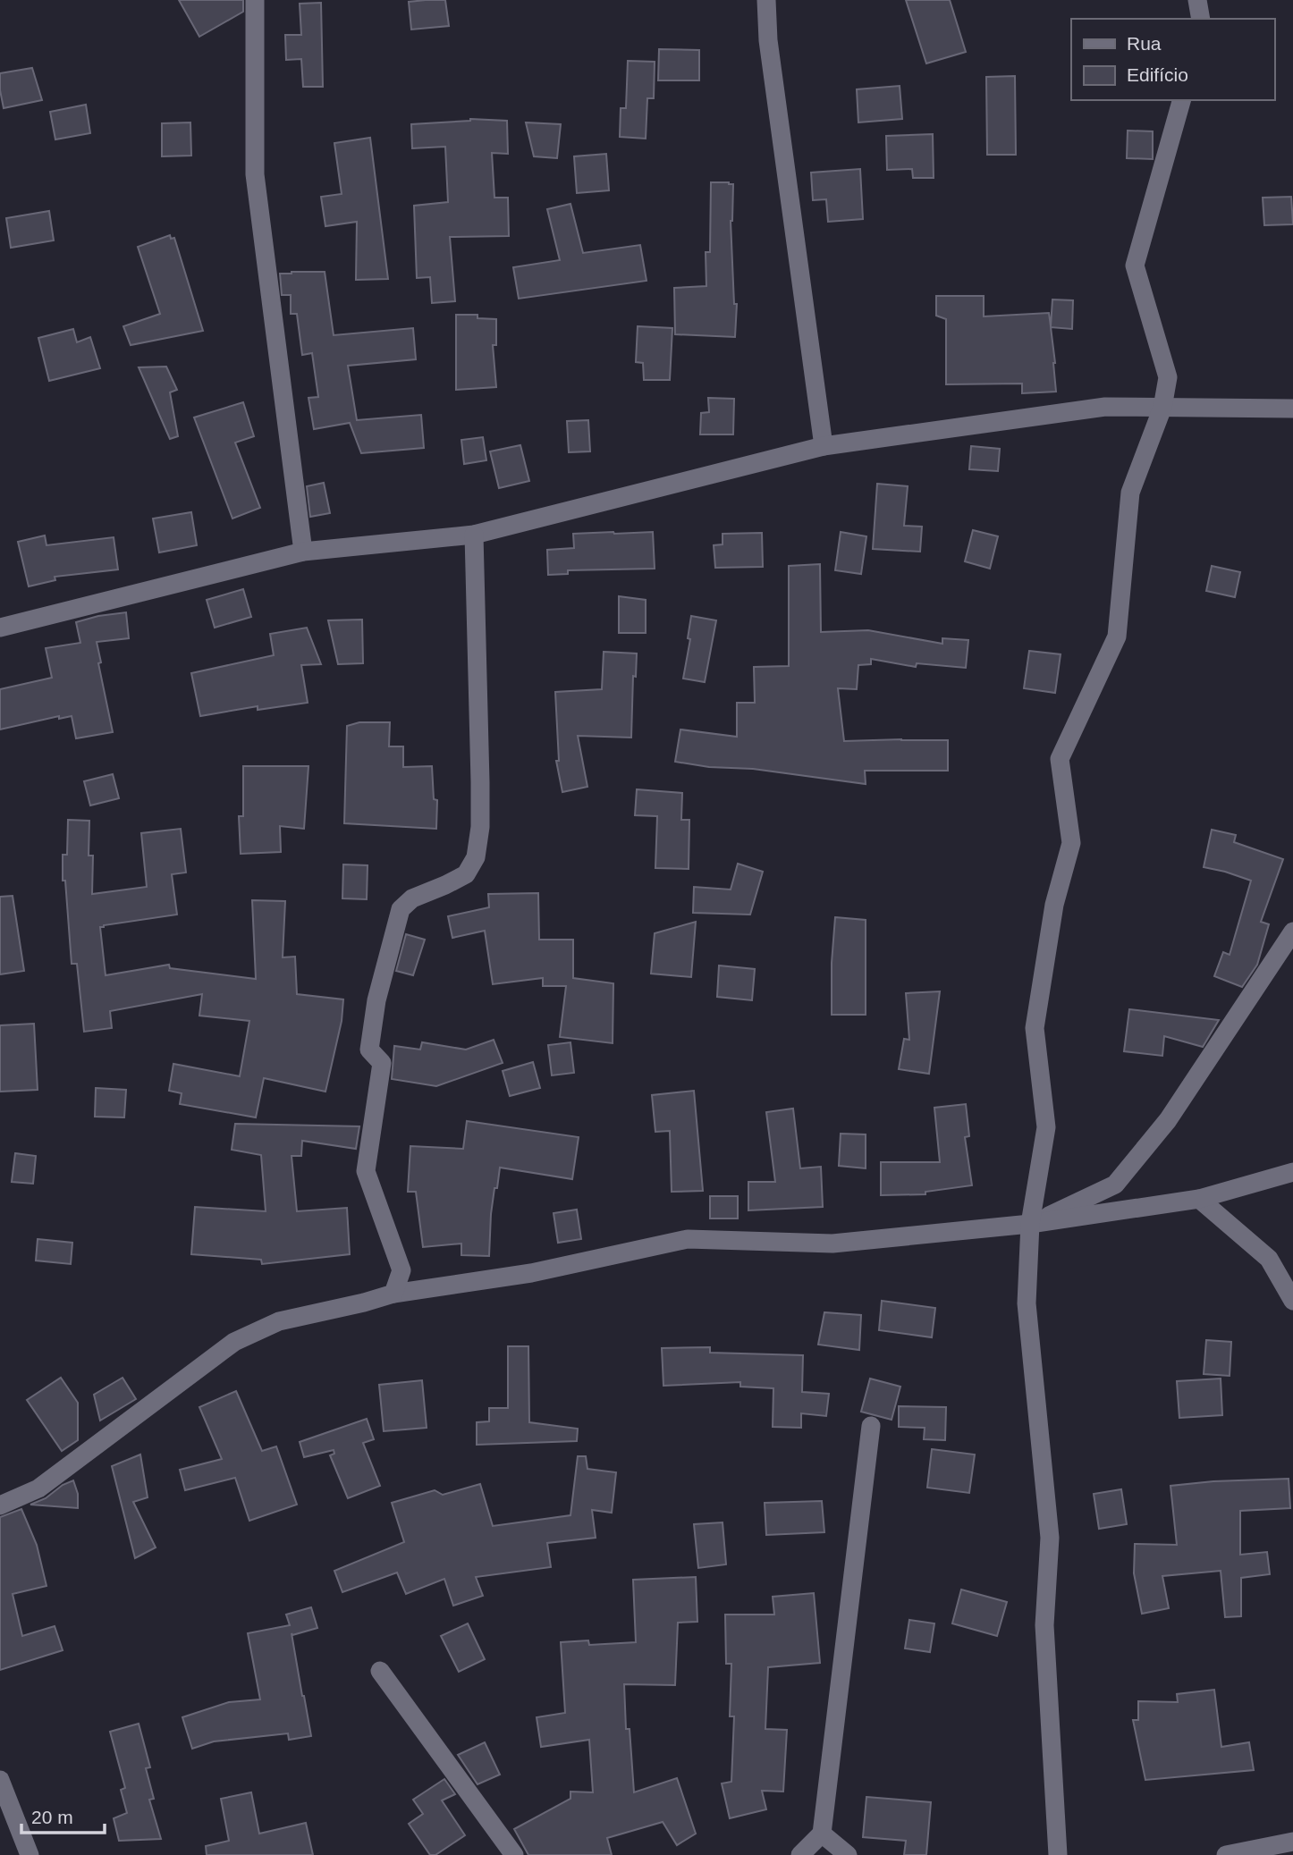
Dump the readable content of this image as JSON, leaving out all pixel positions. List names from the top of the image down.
{
  "legend": ["Rua", "Edifício"],
  "scale_bar": "20 m"
}
